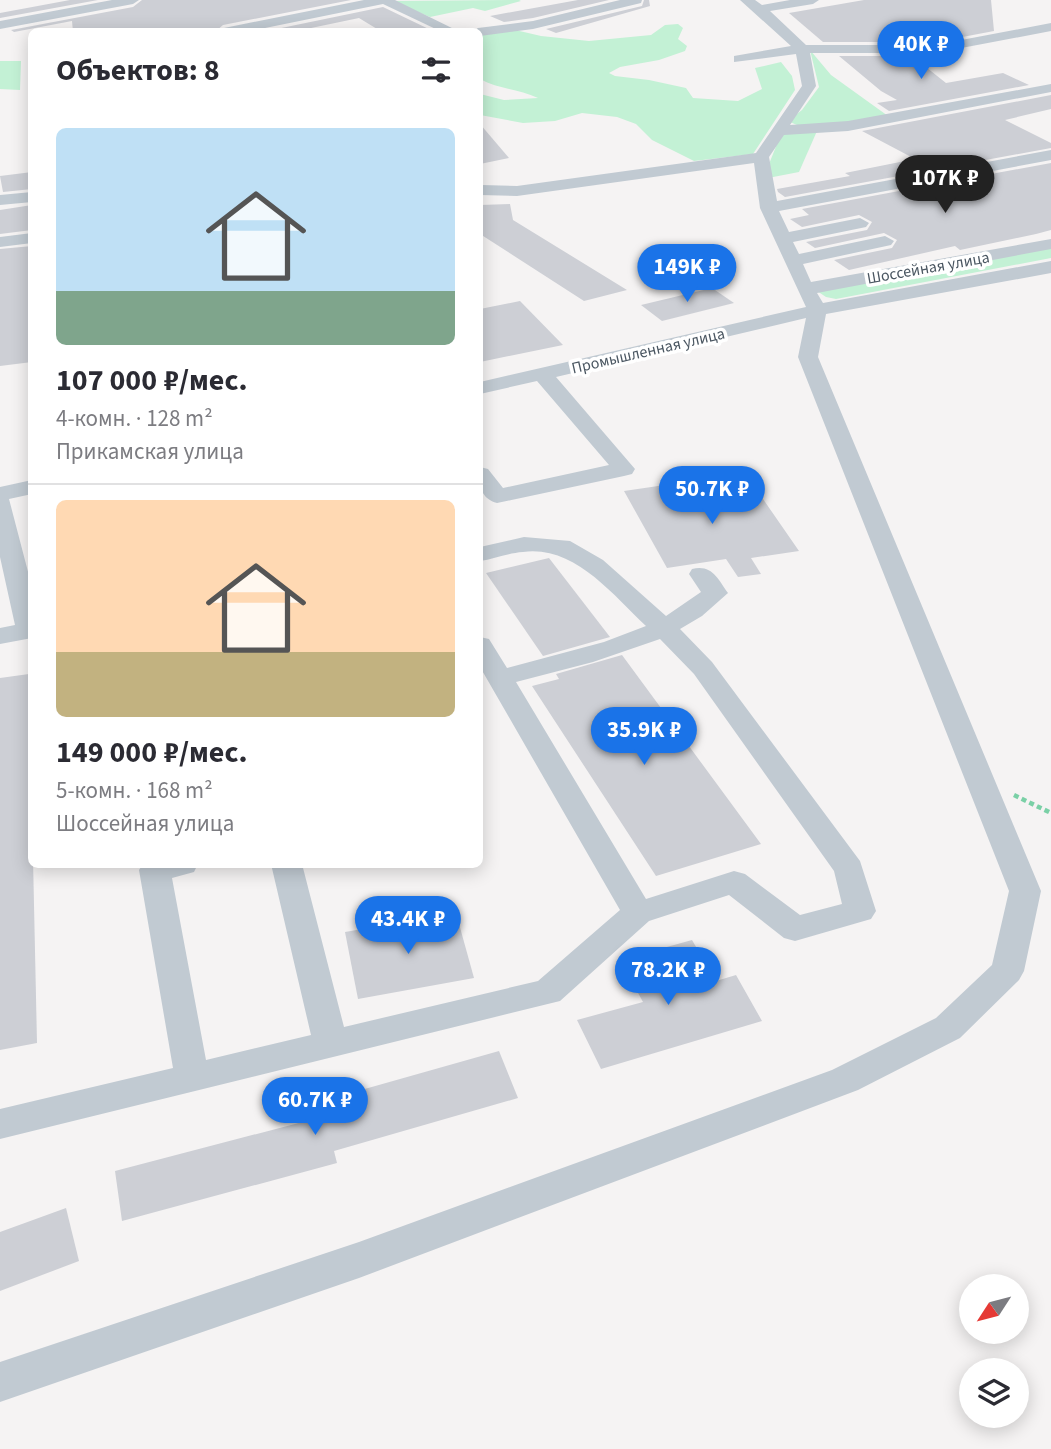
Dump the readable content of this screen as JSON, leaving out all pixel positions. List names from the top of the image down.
{
  "streets": {
    "street": ["Шоссейная улица", "Промышленная улица"]
  },
  "crossings": [
    ["Шоссейная улица", "Промышленная улица"]
  ],
  "north": "bottom left",
  "page": {
    "price": [
      "40K ₽",
      "107K ₽",
      "149K ₽",
      "50.7K ₽",
      "35.9K ₽",
      "43.4K ₽",
      "78.2K ₽",
      "60.7K ₽"
    ],
    "heading": "Объектов: 8",
    "list": [
      {
        "name": "107 000 ₽/мес.",
        "note": "4-комн. · 128 m² · Прикамская улица"
      },
      {
        "name": "149 000 ₽/мес.",
        "note": "5-комн. · 168 m² · Шоссейная улица"
      }
    ]
  }
}
